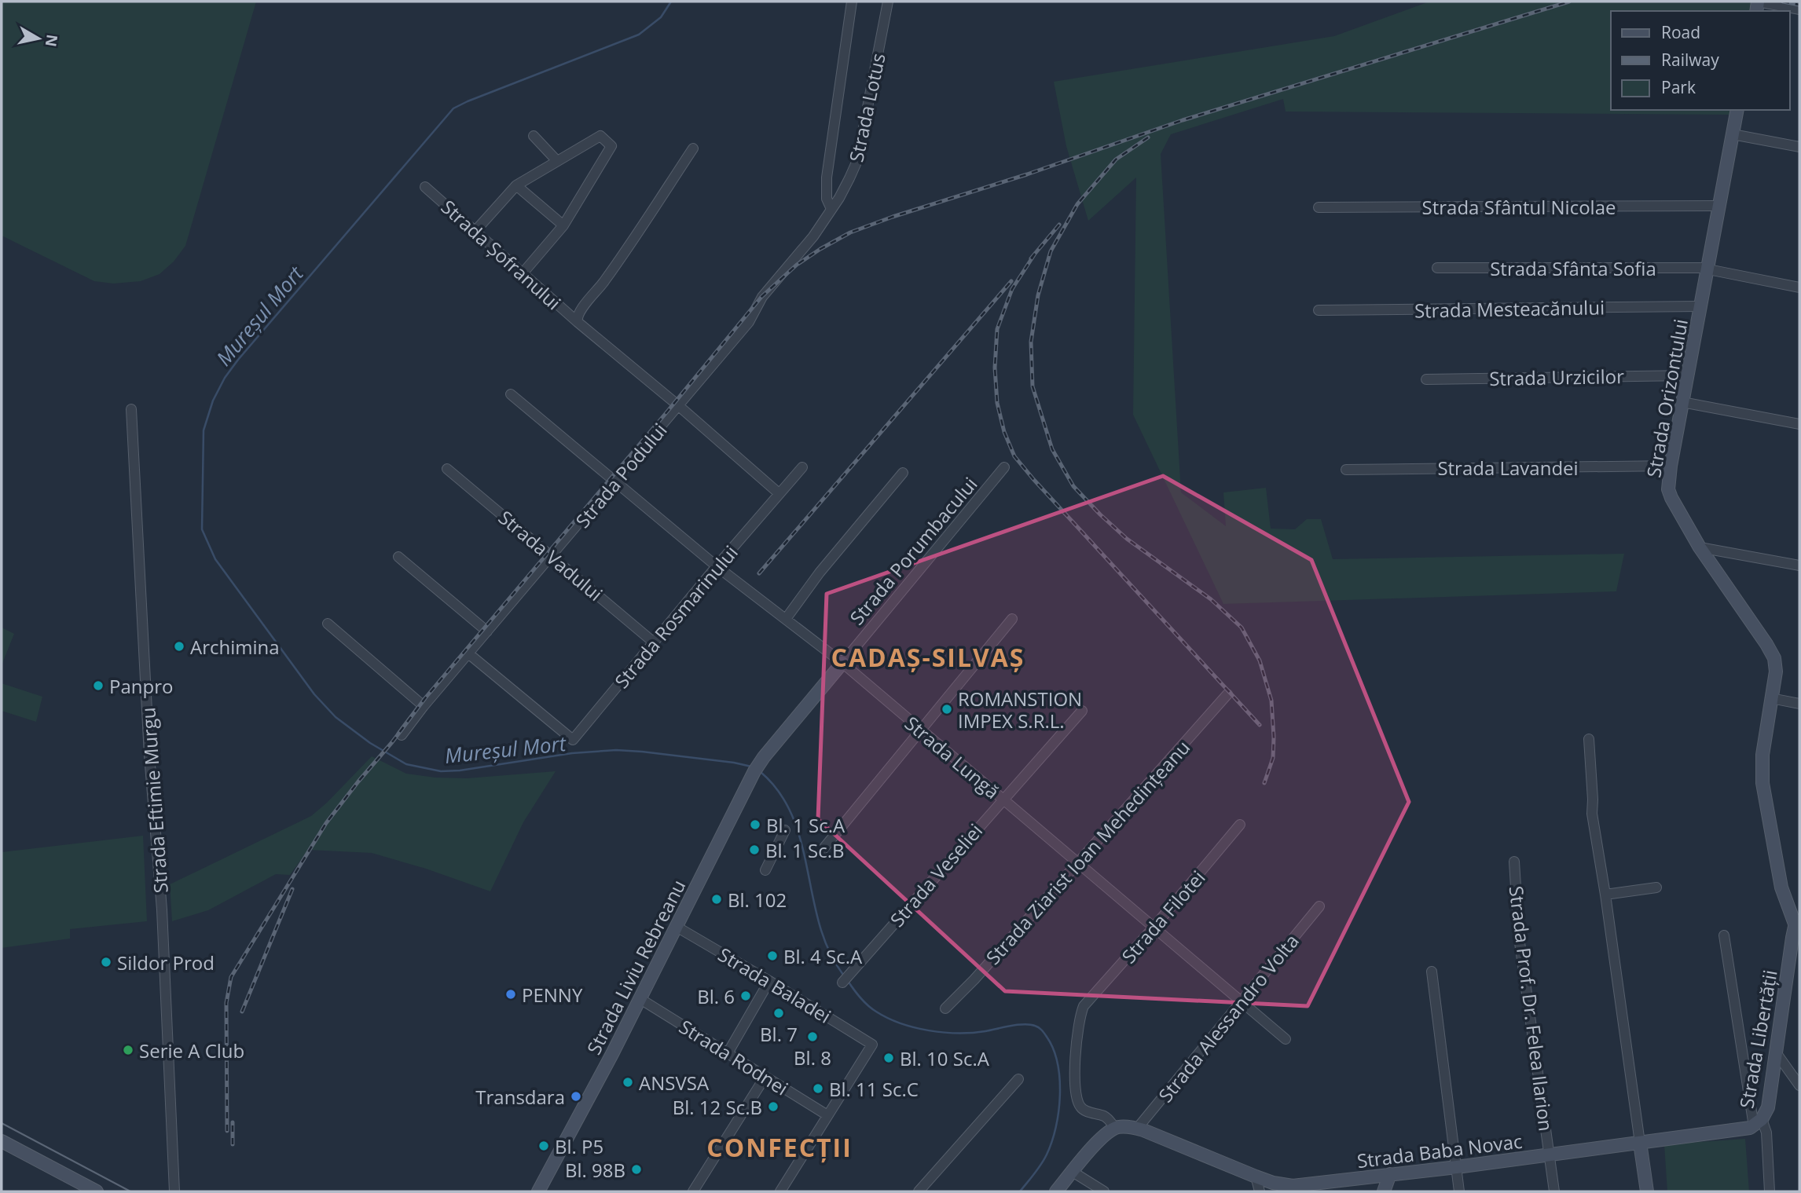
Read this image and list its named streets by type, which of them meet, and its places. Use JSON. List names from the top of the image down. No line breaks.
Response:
{"streets":{"street":["Strada Lotus","Strada Sfântul Nicolae","Strada Șofranului","Strada Sfânta Sofia","Strada Mesteacănului","Strada Urzicilor","Strada Orizontului","Strada Lavandei","Strada Podului","Strada Porumbacului","Strada Vadului","Strada Rosmarinului","Strada Lungă","Strada Eftimie Murgu","Strada Ziarist Ioan Mehedințeanu","Strada Veseliei","Strada Filotei","Strada Liviu Rebreanu","Strada Baladei","Strada Prof. Dr. Felea Ilarion","Strada Alessandro Volta","Strada Libertății","Strada Rodnei","Strada Baba Novac"]},"crossings":[["Strada Lotus","Strada Podului"],["Strada Sfântul Nicolae","Strada Orizontului"],["Strada Sfânta Sofia","Strada Orizontului"],["Strada Mesteacănului","Strada Orizontului"],["Strada Urzicilor","Strada Orizontului"],["Strada Orizontului","Strada Lavandei"],["Strada Orizontului","Strada Libertății"],["Strada Podului","Strada Vadului"],["Strada Podului","Strada Rosmarinului"],["Strada Podului","Strada Lungă"],["Strada Porumbacului","Strada Lungă"],["Strada Porumbacului","Strada Liviu Rebreanu"],["Strada Vadului","Strada Rosmarinului"],["Strada Rosmarinului","Strada Lungă"],["Strada Lungă","Strada Ziarist Ioan Mehedințeanu"],["Strada Lungă","Strada Veseliei"],["Strada Lungă","Strada Filotei"],["Strada Lungă","Strada Alessandro Volta"],["Strada Filotei","Strada Alessandro Volta"],["Strada Filotei","Strada Baba Novac"],["Strada Liviu Rebreanu","Strada Baladei"],["Strada Liviu Rebreanu","Strada Rodnei"],["Strada Baladei","Strada Rodnei"],["Strada Prof. Dr. Felea Ilarion","Strada Baba Novac"],["Strada Alessandro Volta","Strada Baba Novac"],["Strada Libertății","Strada Baba Novac"]],"districts":["CADAȘ-SILVAȘ","CONFECȚII"],"water":["Mureșul Mort"],"places":["Archimina","Panpro","ROMANSTION IMPEX S.R.L.","Bl. 1 Sc.A","Bl. 1 Sc.B","Bl. 102","Bl. 4 Sc.A","Sildor Prod","PENNY","Bl. 6","Bl. 7","Bl. 8","Serie A Club","Bl. 10 Sc.A","ANSVSA","Bl. 11 Sc.C","Transdara","Bl. 12 Sc.B","Bl. P5","Bl. 98B"],"legend":["Road","Railway","Park"],"north":"right"}
